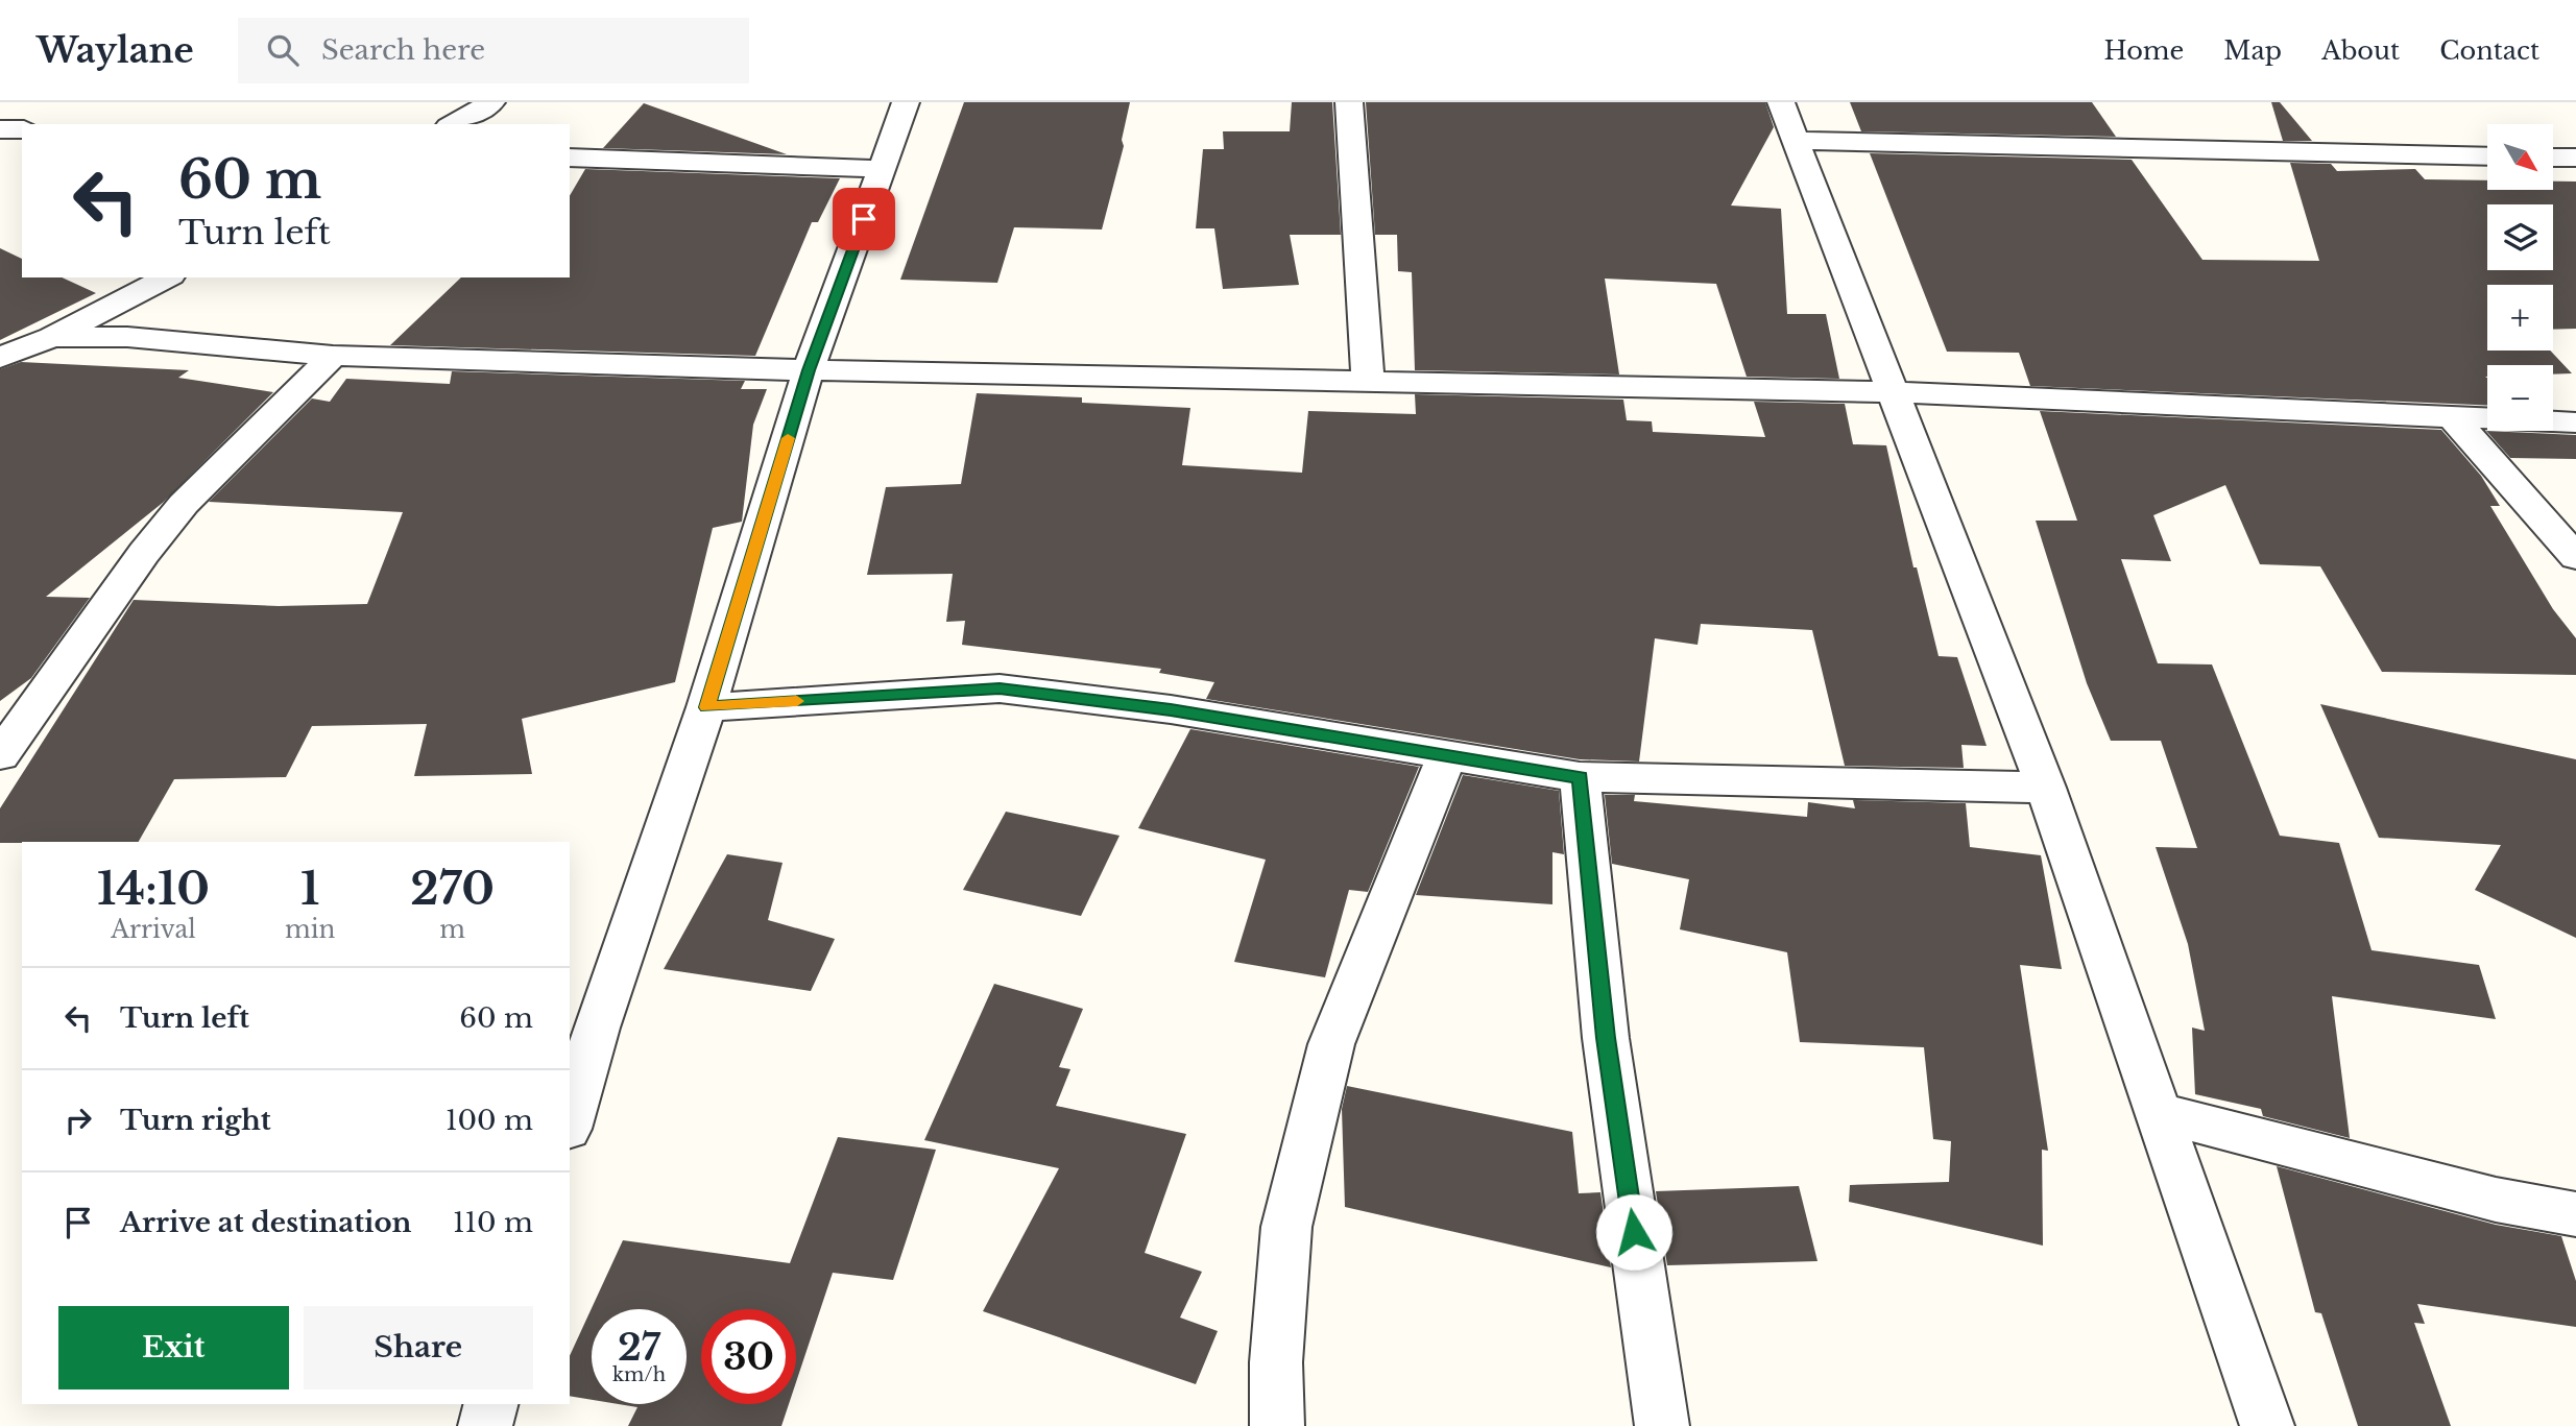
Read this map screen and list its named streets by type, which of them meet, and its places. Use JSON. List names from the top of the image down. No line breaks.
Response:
{"north":"bottom right","page":{"header":"Waylane","search":"Search here","nav":["Home","Map","About","Contact"],"map_buttons":["+","−"],"turn":["60 m","Turn left"],"eta":["14:10","Arrival","1","min","270","m"],"list":[{"name":"Turn left","value":"60 m"},{"name":"Turn right","value":"100 m"},{"name":"Arrive at destination","value":"110 m"}],"buttons":["Exit","Share"],"speed":"27 km/h","limit":"30"}}
